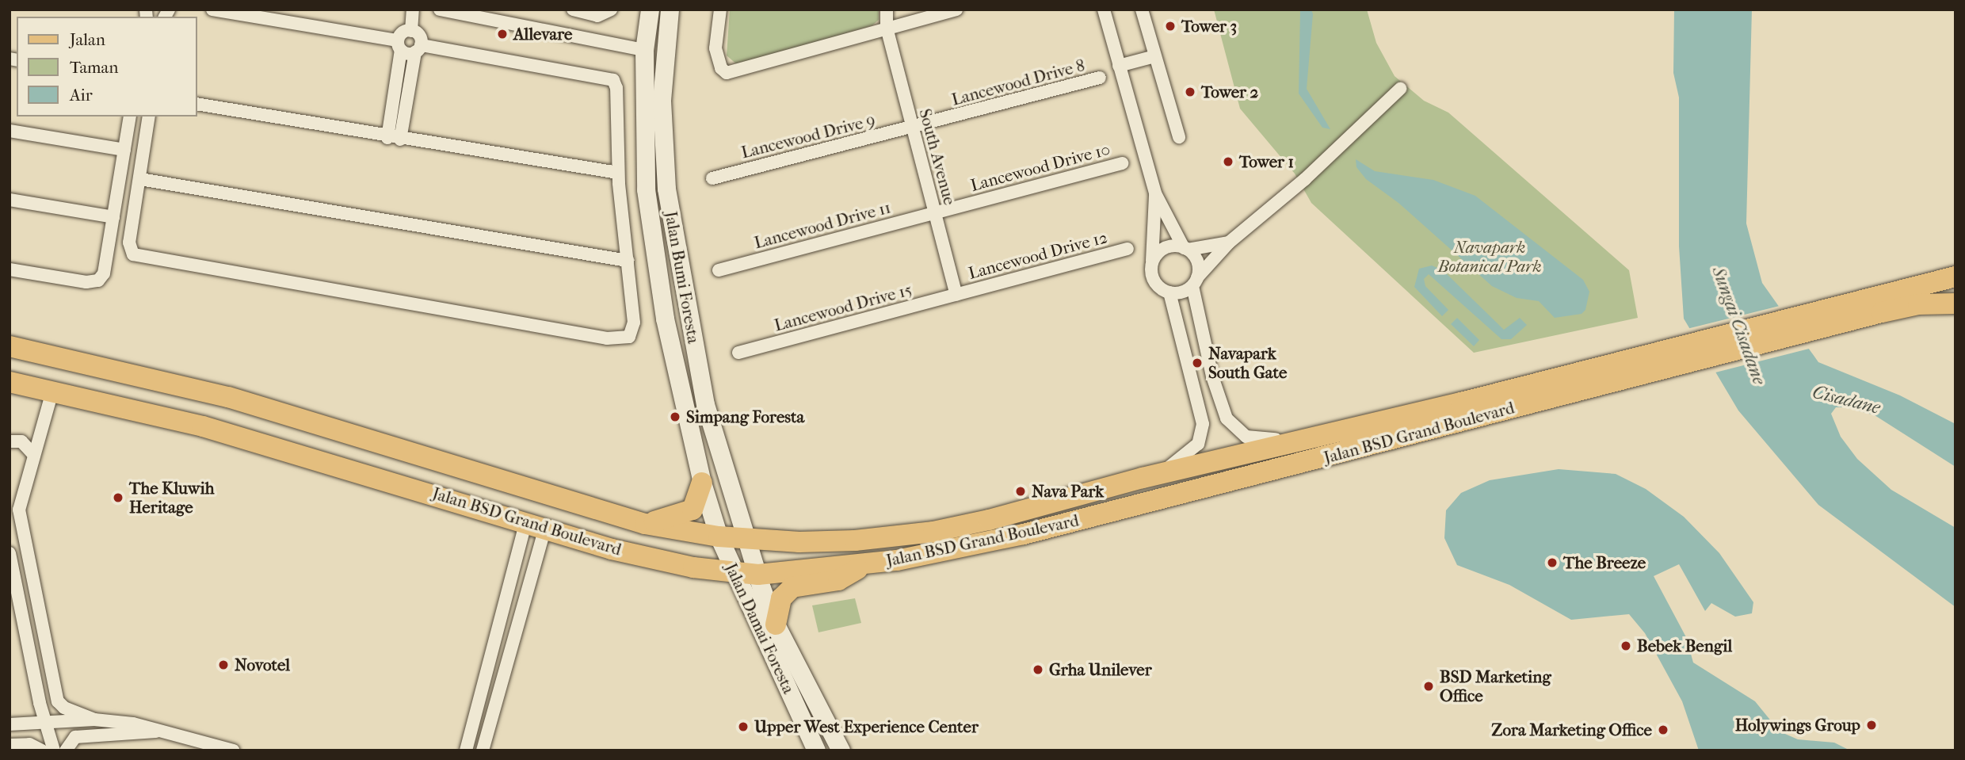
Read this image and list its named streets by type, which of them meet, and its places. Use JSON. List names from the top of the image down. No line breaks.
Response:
{"streets":{"main road":["Jalan Bumi Foresta","Jalan BSD Grand Boulevard","Jalan Damai Foresta"],"street":["Lancewood Drive 8","Lancewood Drive 9","South Avenue","Lancewood Drive 10","Lancewood Drive 11","Lancewood Drive 12","Lancewood Drive 15"]},"crossings":[["Lancewood Drive 8","Lancewood Drive 9"],["Lancewood Drive 8","South Avenue"],["Lancewood Drive 9","South Avenue"],["South Avenue","Lancewood Drive 10"],["South Avenue","Lancewood Drive 11"],["South Avenue","Lancewood Drive 12"],["South Avenue","Lancewood Drive 15"],["Lancewood Drive 10","Lancewood Drive 11"],["Lancewood Drive 12","Lancewood Drive 15"],["Jalan Bumi Foresta","Jalan BSD Grand Boulevard"],["Jalan Bumi Foresta","Jalan Damai Foresta"],["Jalan BSD Grand Boulevard","Jalan Damai Foresta"]],"water":["Sungai Cisadane","Cisadane"],"parks":["Navapark Botanical Park"],"places":["Tower 3","Allevare","Tower 2","Tower 1","Navapark South Gate","Simpang Foresta","Nava Park","The Kluwih Heritage","The Breeze","Bebek Bengil","Novotel","Grha Unilever","BSD Marketing Office","Holywings Group","Upper West Experience Center","Zora Marketing Office"],"legend":["Jalan","Taman","Air"]}
